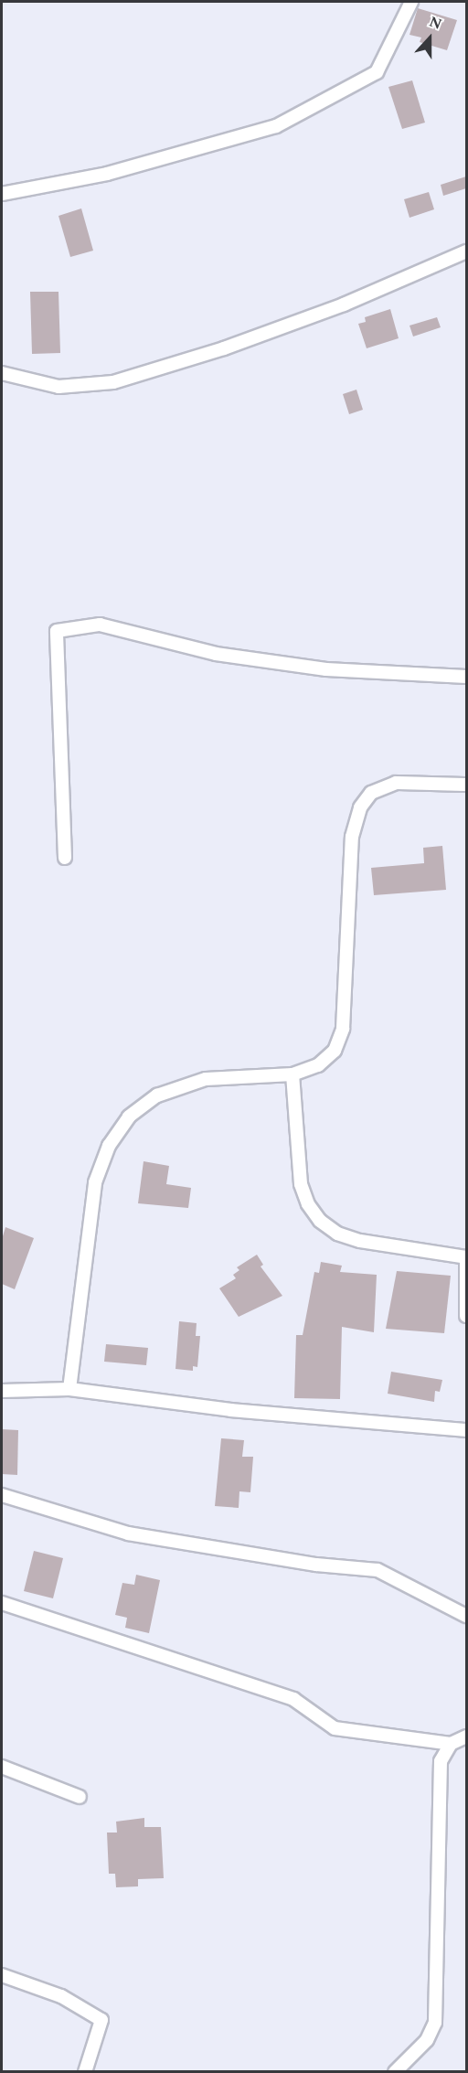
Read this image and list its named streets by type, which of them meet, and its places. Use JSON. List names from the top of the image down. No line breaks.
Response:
{"north":"top"}
